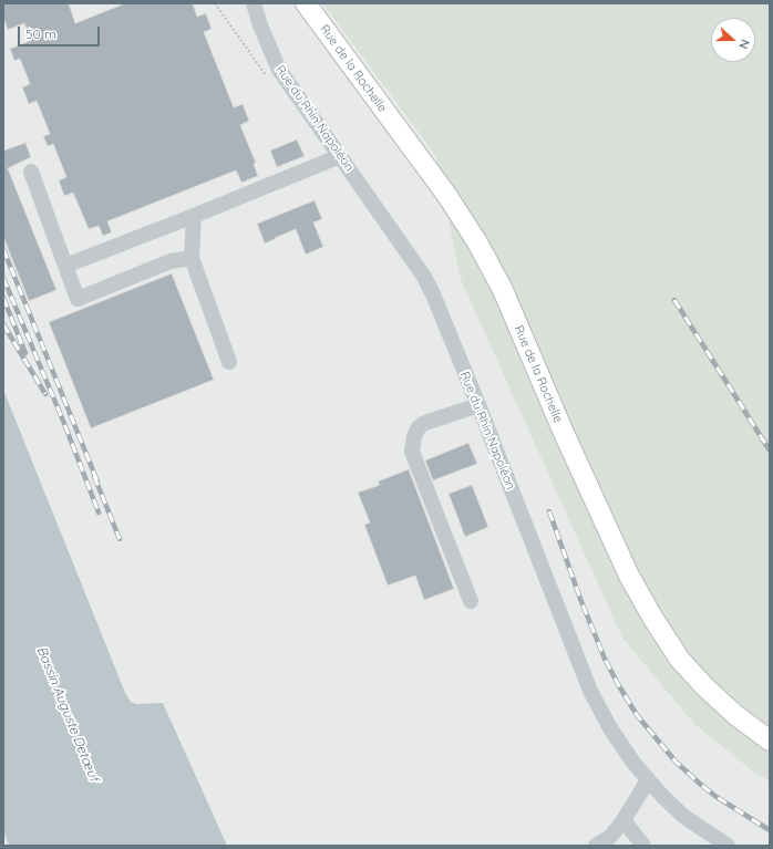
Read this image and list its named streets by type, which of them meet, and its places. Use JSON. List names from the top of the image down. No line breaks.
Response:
{"streets":{"main road":["Rue de la Rochelle"],"street":["Rue du Rhin Napoléon"]},"water":["Bassin Auguste Detœuf"],"scale_bar":"50 m","north":"right"}
